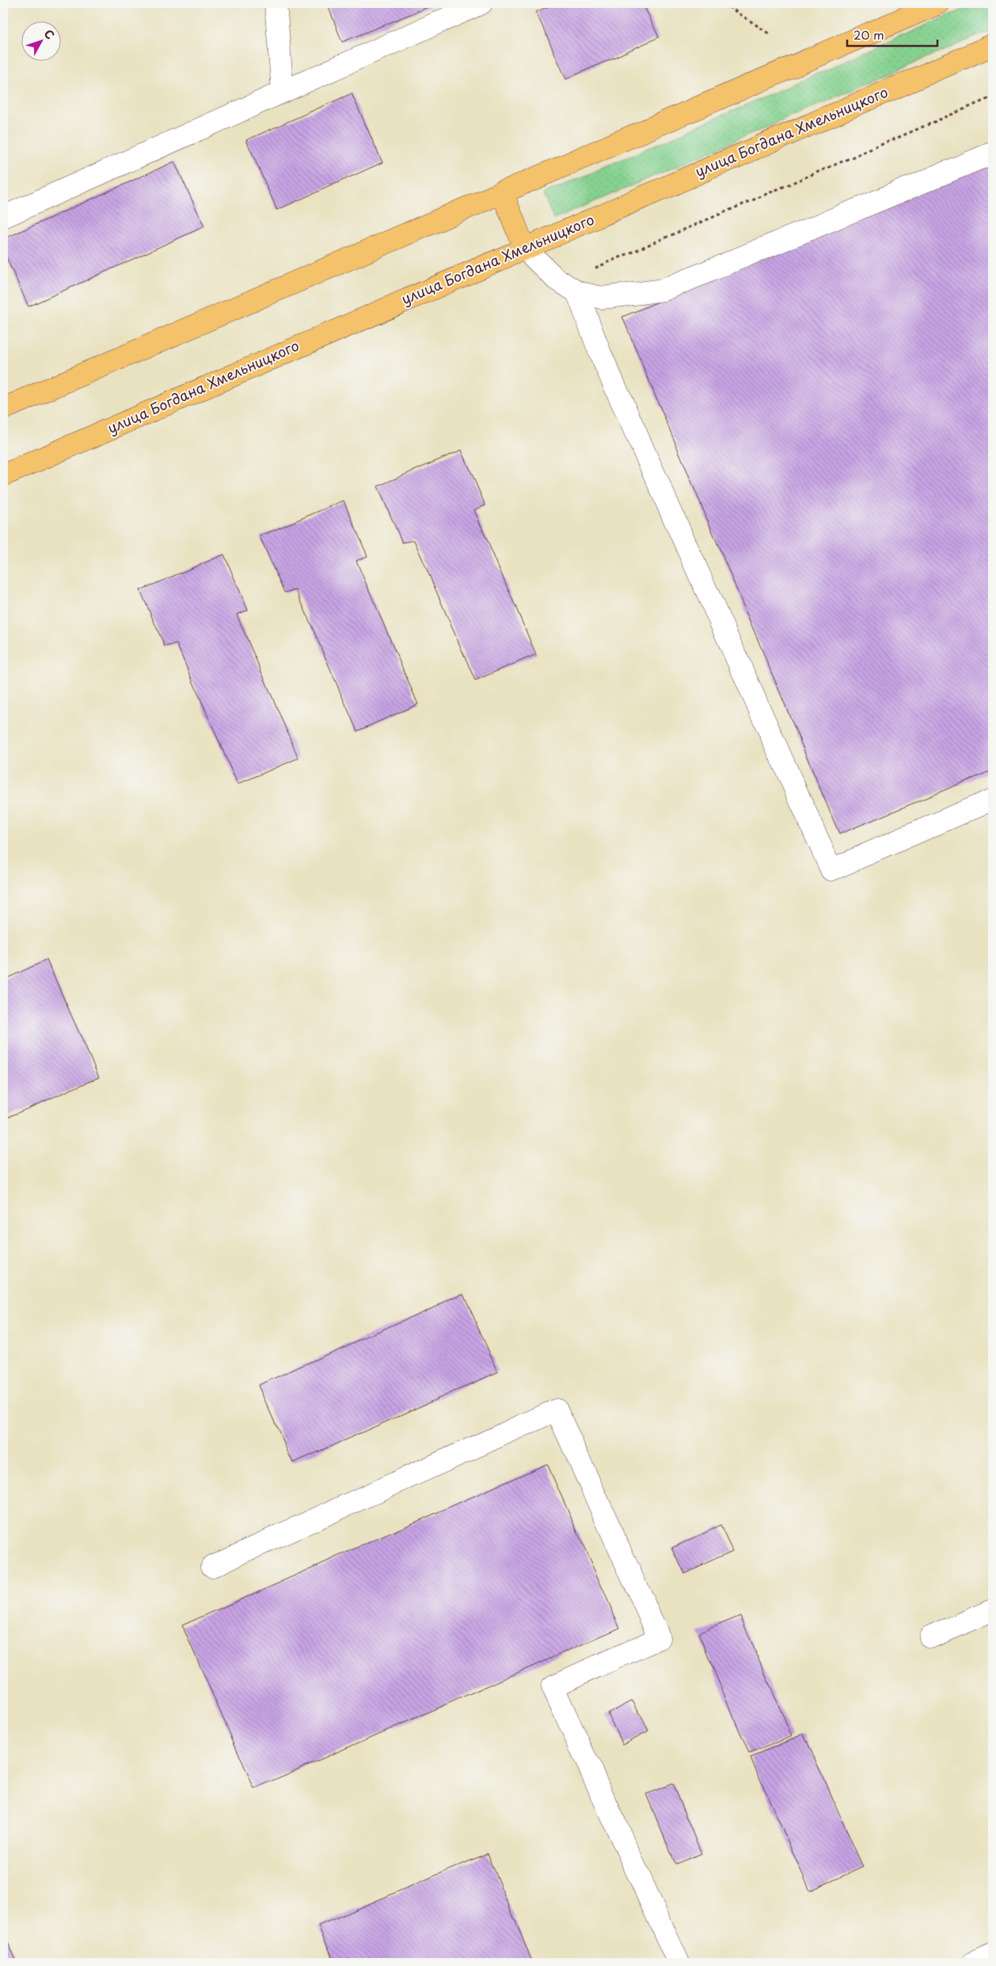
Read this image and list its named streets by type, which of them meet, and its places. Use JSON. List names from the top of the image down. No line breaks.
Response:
{"streets":{"highway":["улица Богдана Хмельницкого"]},"scale_bar":"20 m","north":"top right"}
